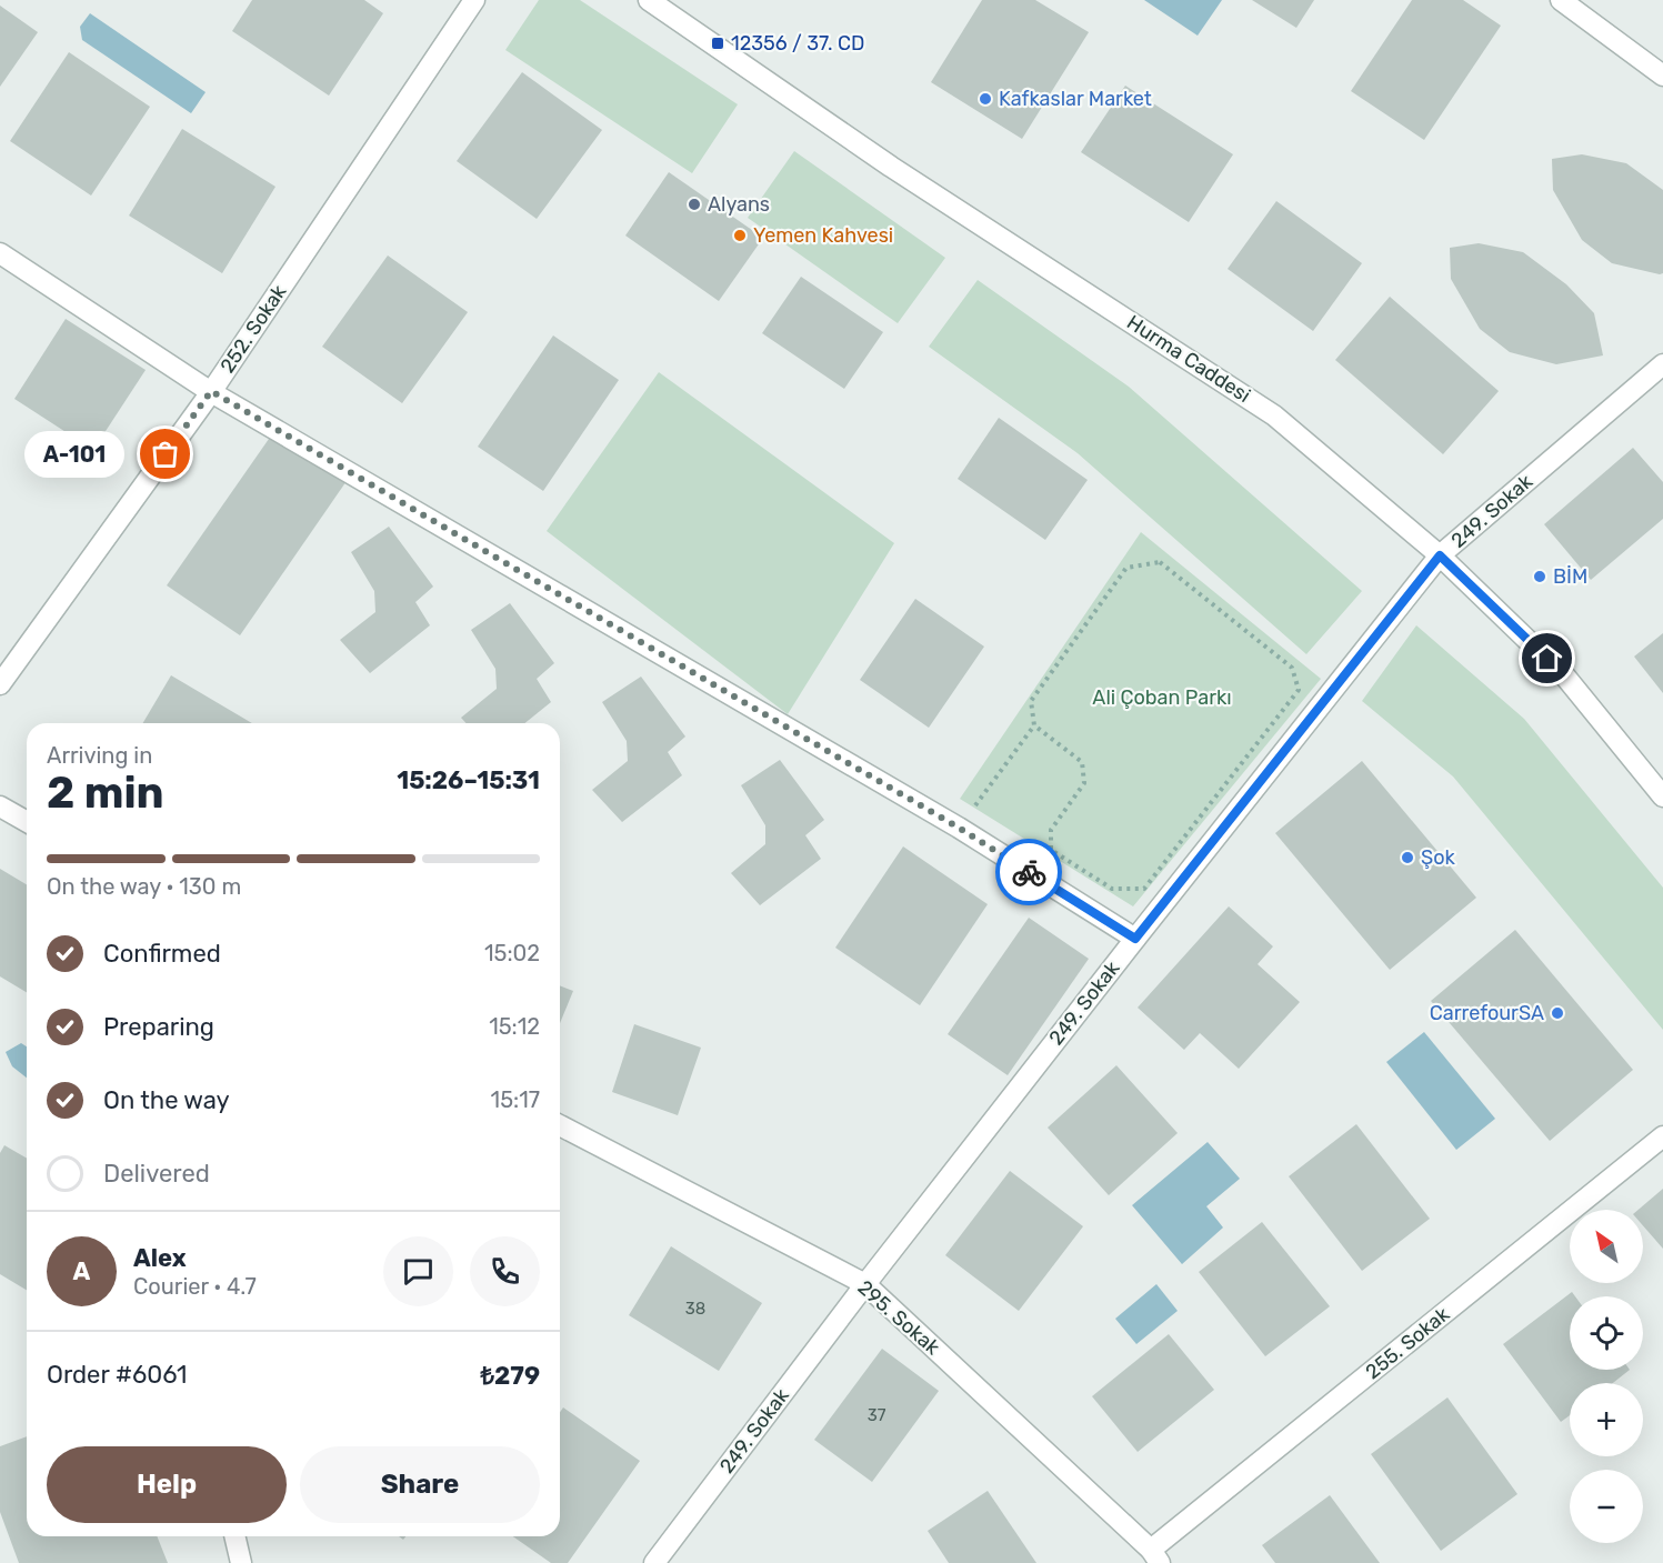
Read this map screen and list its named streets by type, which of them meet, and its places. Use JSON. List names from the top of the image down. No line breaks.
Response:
{"streets":{"street":["252. Sokak","Hurma Caddesi","249. Sokak","295. Sokak","255. Sokak"]},"crossings":[["Hurma Caddesi","249. Sokak"],["249. Sokak","295. Sokak"],["295. Sokak","255. Sokak"]],"parks":["Ali Çoban Parkı"],"places":{"transit":["12356 / 37. CD"],"other":["Kafkaslar Market","Alyans","Yemen Kahvesi","A-101","BİM","Şok","CarrefourSA"]},"house_numbers":["38","37"],"north":"top left","page":{"bubble":"A-101","heading":["2 min","Arriving in","15:26–15:31"],"panel":["Alex","Courier · 4.7","Order #6061","₺279"],"bar":"On the way · 130 m","list":[["Confirmed","15:02"],["Preparing","15:12"],["On the way","15:17"],"Delivered"],"map_buttons":["+","−"],"round":"A","buttons":["Help","Share"]}}
